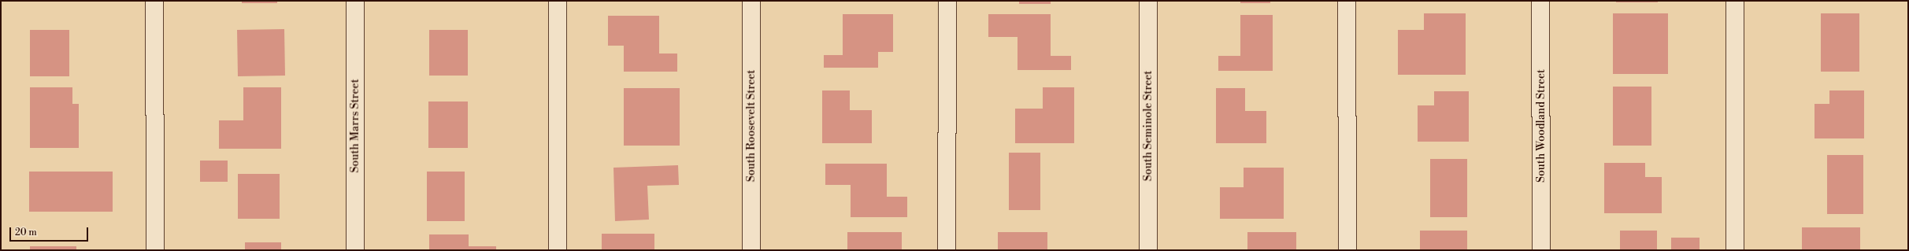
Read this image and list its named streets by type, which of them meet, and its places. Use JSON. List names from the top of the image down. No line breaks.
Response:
{"streets":{"street":["South Marrs Street","South Roosevelt Street","South Seminole Street","South Woodland Street"]},"scale_bar":"20 m"}
